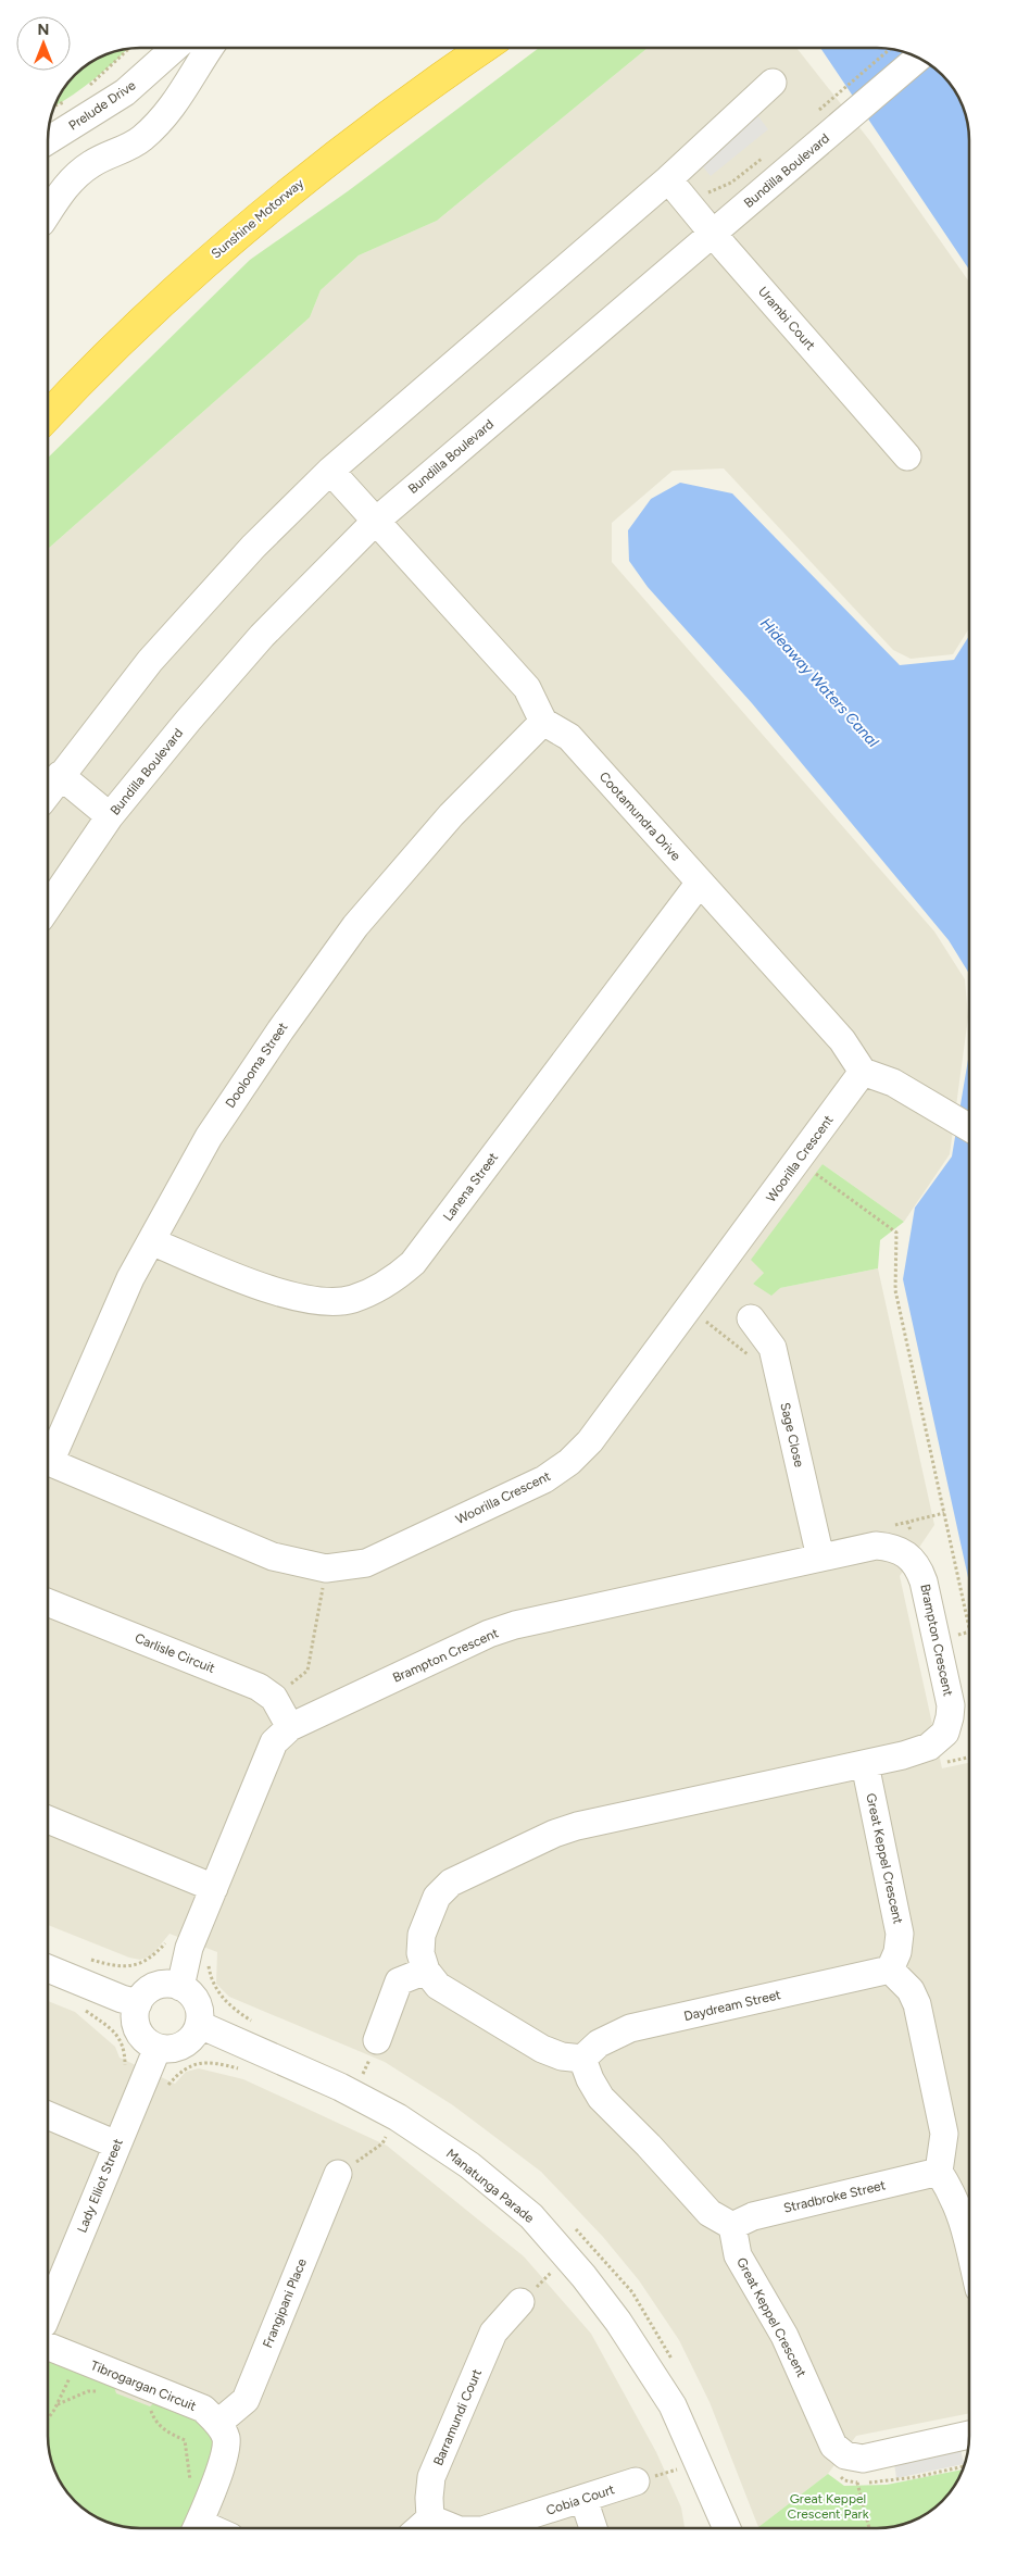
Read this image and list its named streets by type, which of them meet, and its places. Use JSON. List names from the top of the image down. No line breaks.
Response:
{"streets":{"highway":["Sunshine Motorway"],"street":["Prelude Drive","Bundilla Boulevard","Urambi Court","Cootamundra Drive","Doolooma Street","Woorilla Crescent","Lanena Street","Sage Close","Brampton Crescent","Carlisle Circuit","Great Keppel Crescent","Daydream Street","Lady Elliot Street","Manatunga Parade","Stradbroke Street","Frangipani Place","Tibrogargan Circuit","Barramundi Court","Cobia Court"]},"crossings":[["Bundilla Boulevard","Urambi Court"],["Cootamundra Drive","Doolooma Street"],["Cootamundra Drive","Woorilla Crescent"],["Cootamundra Drive","Lanena Street"],["Doolooma Street","Lanena Street"],["Sage Close","Brampton Crescent"],["Brampton Crescent","Great Keppel Crescent"],["Brampton Crescent","Lady Elliot Street"],["Brampton Crescent","Manatunga Parade"],["Great Keppel Crescent","Daydream Street"],["Great Keppel Crescent","Stradbroke Street"],["Lady Elliot Street","Manatunga Parade"],["Frangipani Place","Tibrogargan Circuit"]],"water":["Hideaway Waters Canal"],"parks":["Great Keppel Crescent Park"],"north":"top"}
